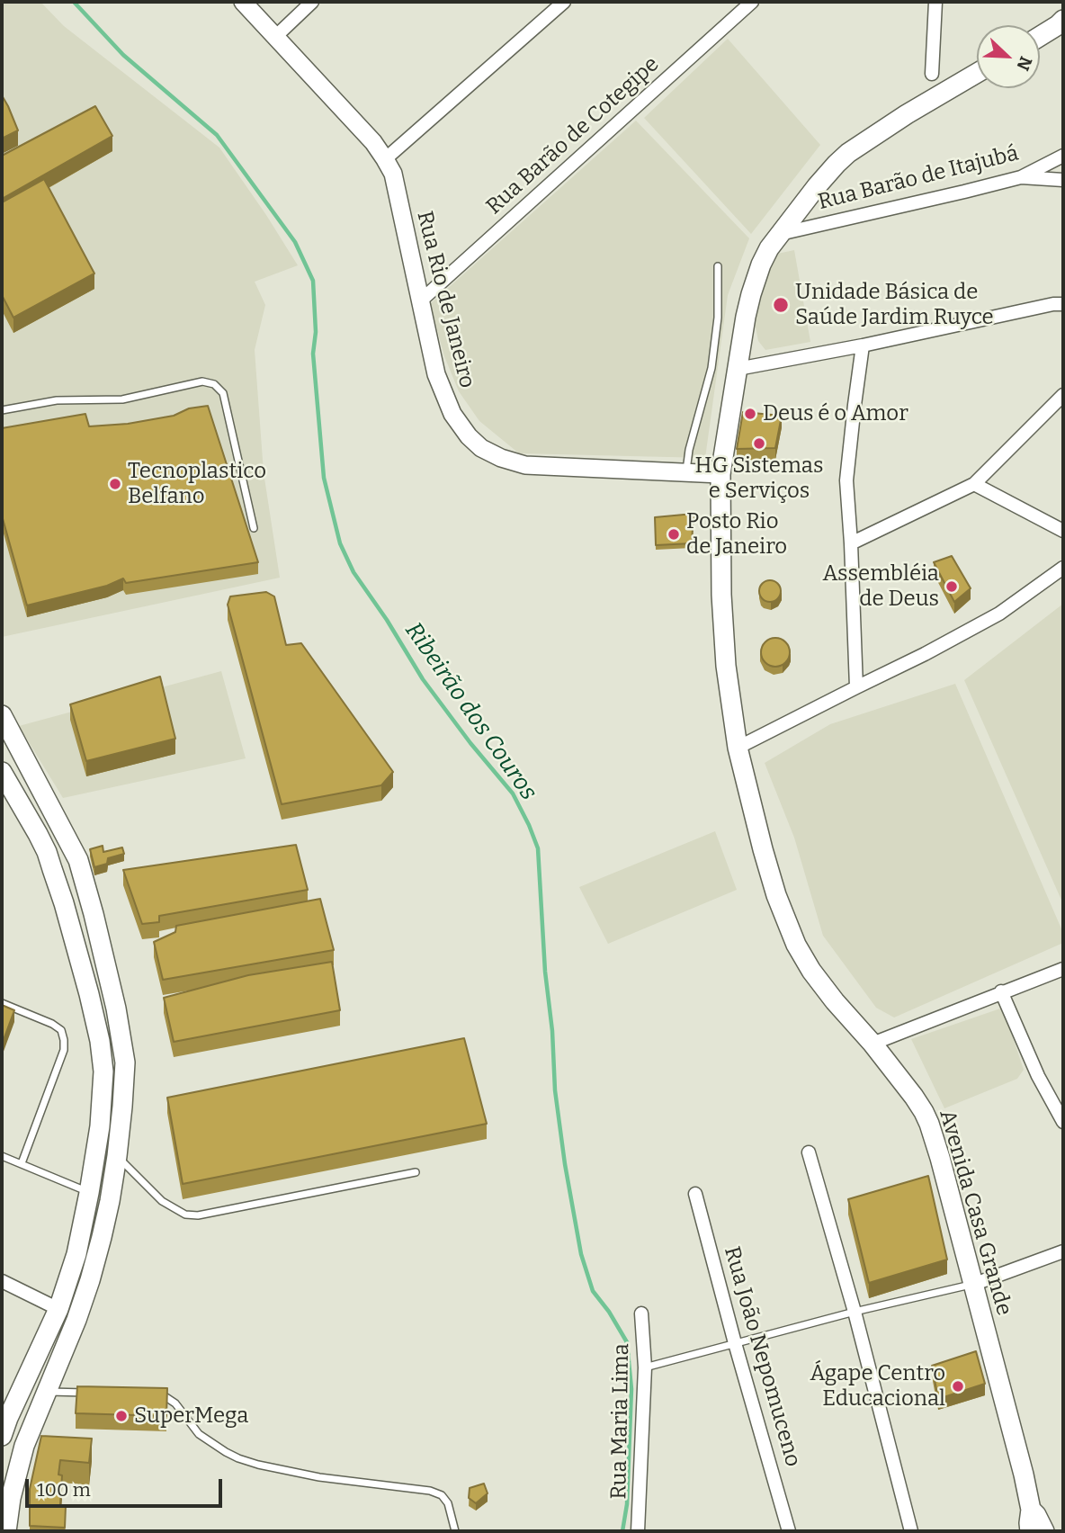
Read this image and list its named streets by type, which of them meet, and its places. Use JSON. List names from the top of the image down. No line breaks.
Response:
{"streets":{"main road":["Avenida Casa Grande"],"street":["Rua Barão de Cotegipe","Rua Barão de Itajubá","Rua Rio de Janeiro","Rua João Nepomuceno","Rua Maria Lima"]},"crossings":[["Rua Barão de Cotegipe","Rua Rio de Janeiro"],["Rua Barão de Itajubá","Avenida Casa Grande"],["Rua Rio de Janeiro","Avenida Casa Grande"]],"water":["Ribeirão dos Couros"],"places":["Unidade Básica de Saúde Jardim Ruyce","Deus é o Amor","HG Sistemas e Serviços","Tecnoplastico Belfano","Posto Rio de Janeiro","Assembléia de Deus","Ágape Centro Educacional","SuperMega"],"scale_bar":"100 m","north":"bottom right"}
